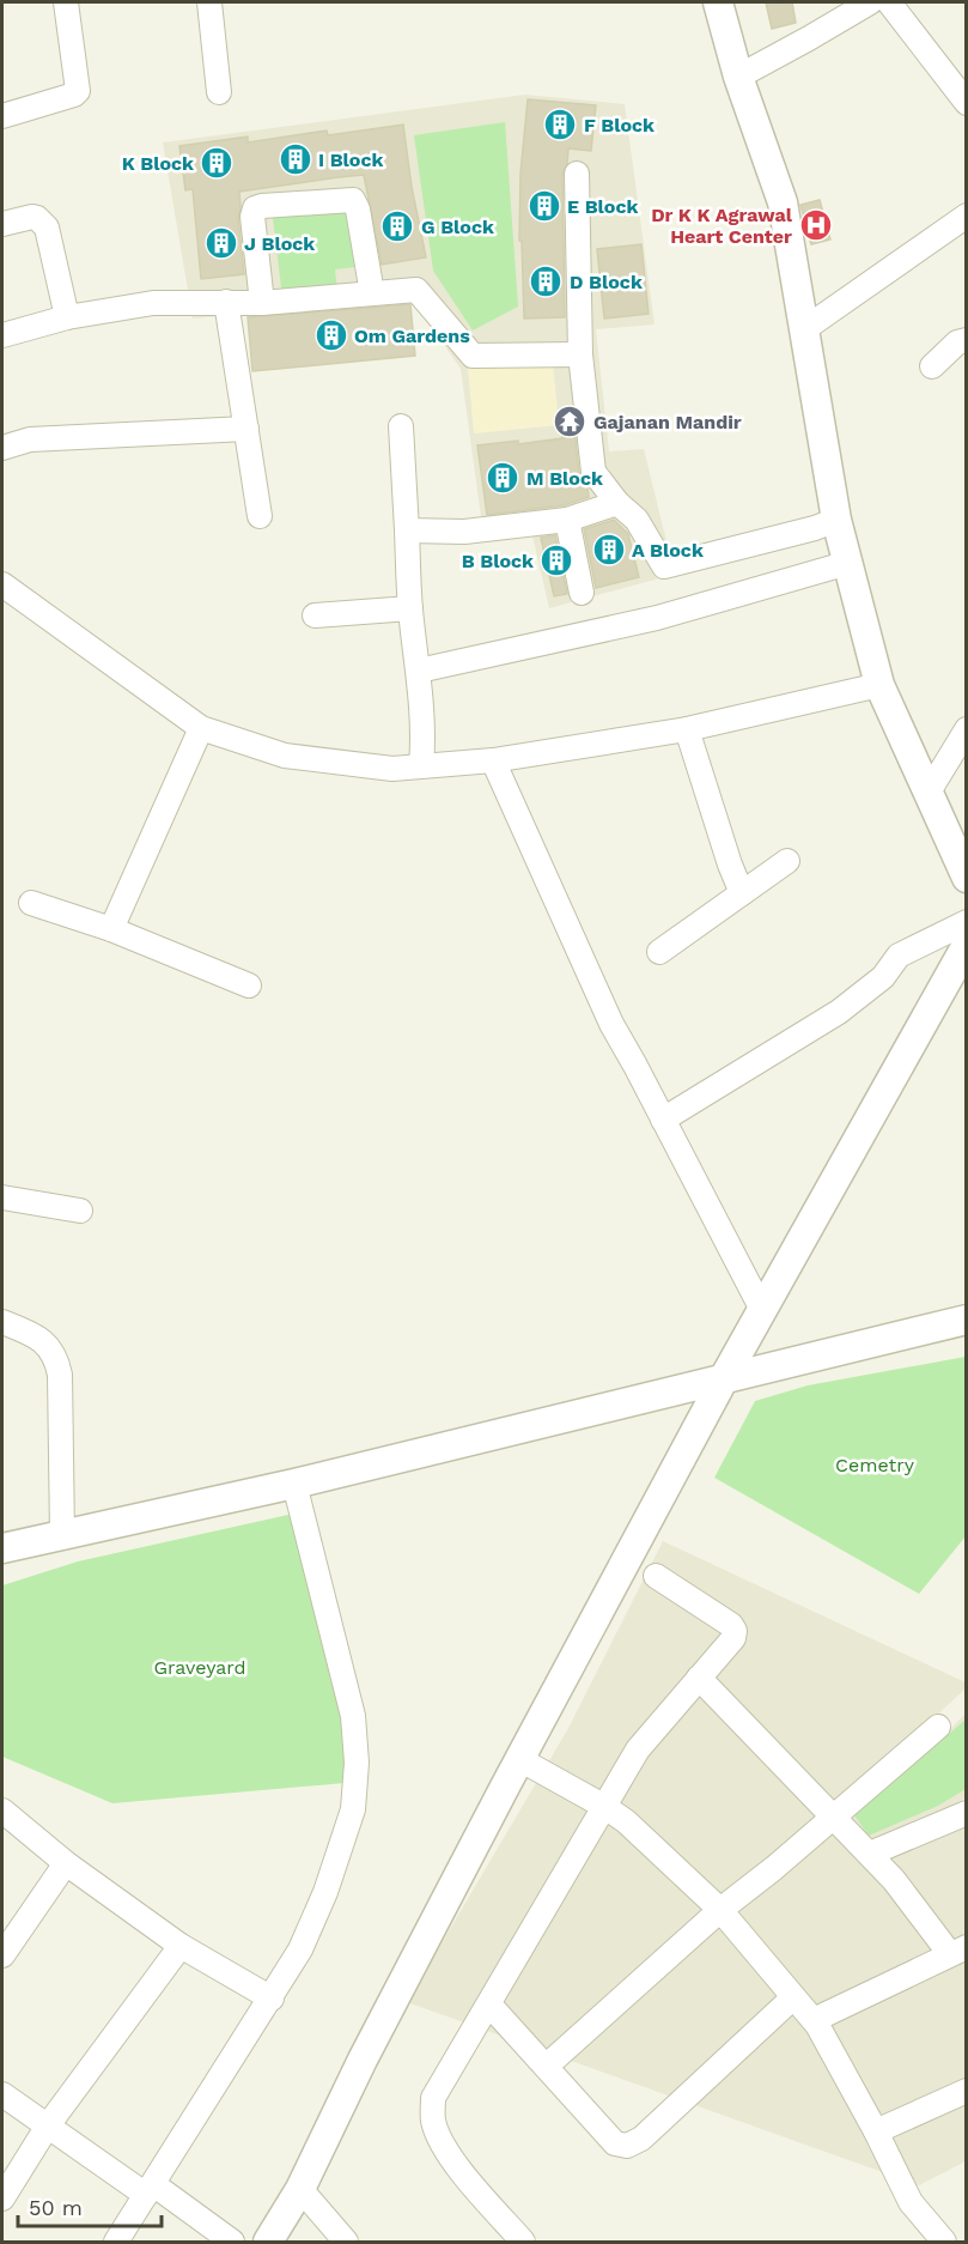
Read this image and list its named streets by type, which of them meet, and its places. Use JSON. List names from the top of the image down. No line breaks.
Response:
{"parks":["Cemetry","Graveyard"],"places":{"building":["F Block","I Block","K Block","E Block","G Block","J Block","D Block","Om Gardens","M Block","A Block","B Block"],"hospital":["Dr K K Agrawal Heart Center"],"temple":["Gajanan Mandir"]},"scale_bar":"50 m"}
